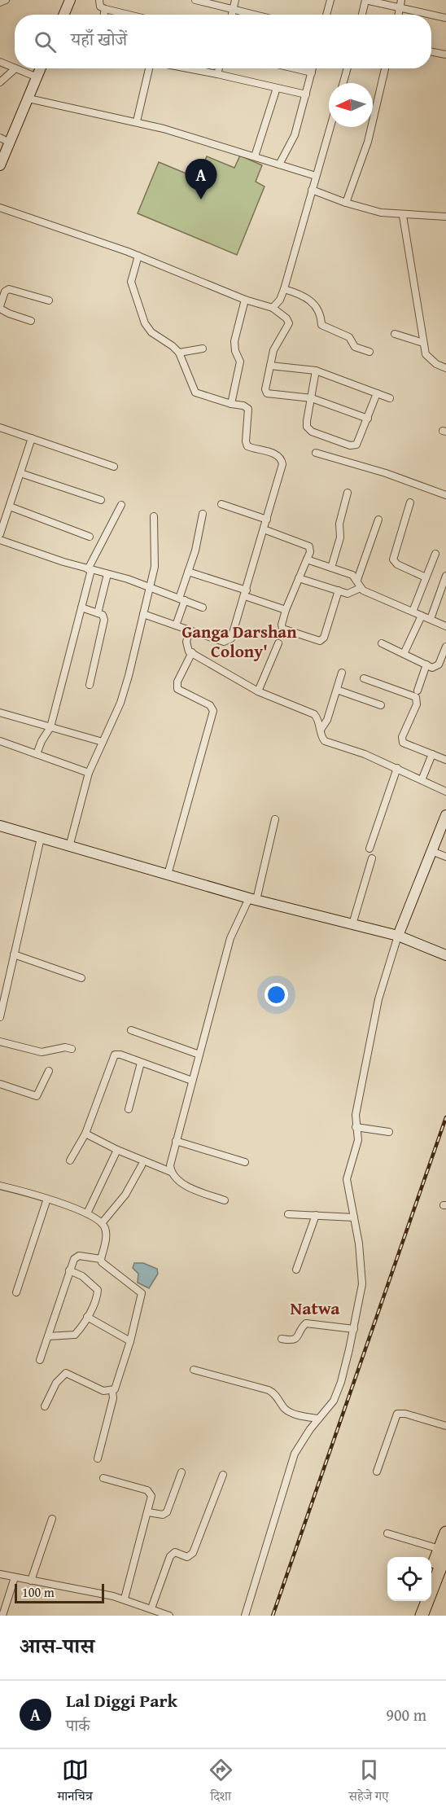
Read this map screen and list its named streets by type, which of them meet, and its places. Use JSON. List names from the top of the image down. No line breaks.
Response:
{"districts":["Ganga Darshan Colony'","Natwa"],"scale_bar":"100 m","north":"left","page":{"search":"यहाँ खोजें","pins":"A","scale":"100 m","heading":"आस-पास","list":[{"mark":"A","name":"Lal Diggi Park","note":"पार्क","value":"900 m"}],"nav":["मानचित्र","दिशा","सहेजे गए"]}}
